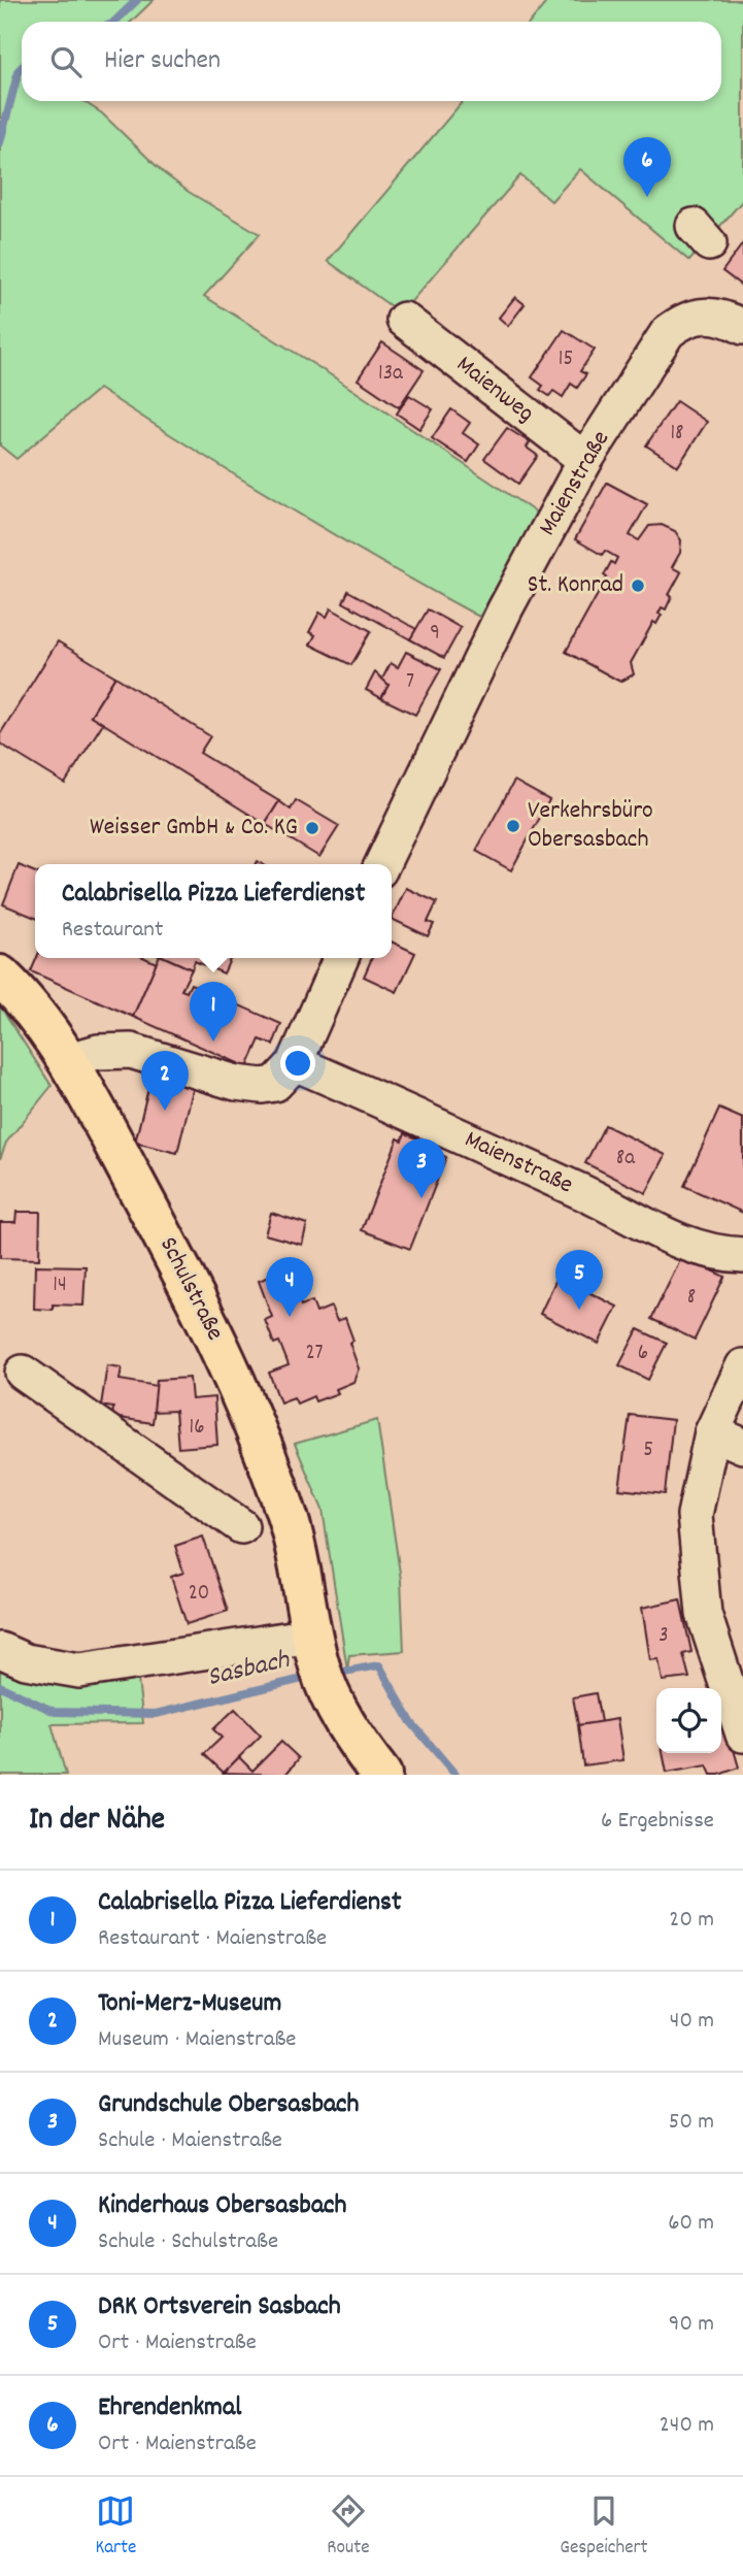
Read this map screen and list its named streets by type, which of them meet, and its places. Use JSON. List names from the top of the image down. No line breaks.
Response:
{"streets":{"main road":["Schulstraße"],"street":["Maienweg","Maienstraße"]},"crossings":[["Maienweg","Maienstraße"]],"water":["Sasbach"],"places":["St. Konrad","Verkehrsbüro Obersasbach","Weisser GmbH & Co. KG"],"house_numbers":["15","13a","18","9","7","8a","14","8","27","6","16","5","20","3"],"page":{"search":"Hier suchen","pins":["6","1","2","3","5","4"],"popup":["Calabrisella Pizza Lieferdienst","Restaurant"],"heading":["In der Nähe","6 Ergebnisse"],"list":[{"mark":"1","name":"Calabrisella Pizza Lieferdienst","note":"Restaurant · Maienstraße","value":"20 m"},{"mark":"2","name":"Toni-Merz-Museum","note":"Museum · Maienstraße","value":"40 m"},{"mark":"3","name":"Grundschule Obersasbach","note":"Schule · Maienstraße","value":"50 m"},{"mark":"4","name":"Kinderhaus Obersasbach","note":"Schule · Schulstraße","value":"60 m"},{"mark":"5","name":"DRK Ortsverein Sasbach","note":"Ort · Maienstraße","value":"90 m"},{"mark":"6","name":"Ehrendenkmal","note":"Ort · Maienstraße","value":"240 m"}],"nav":["Karte","Route","Gespeichert"]}}
